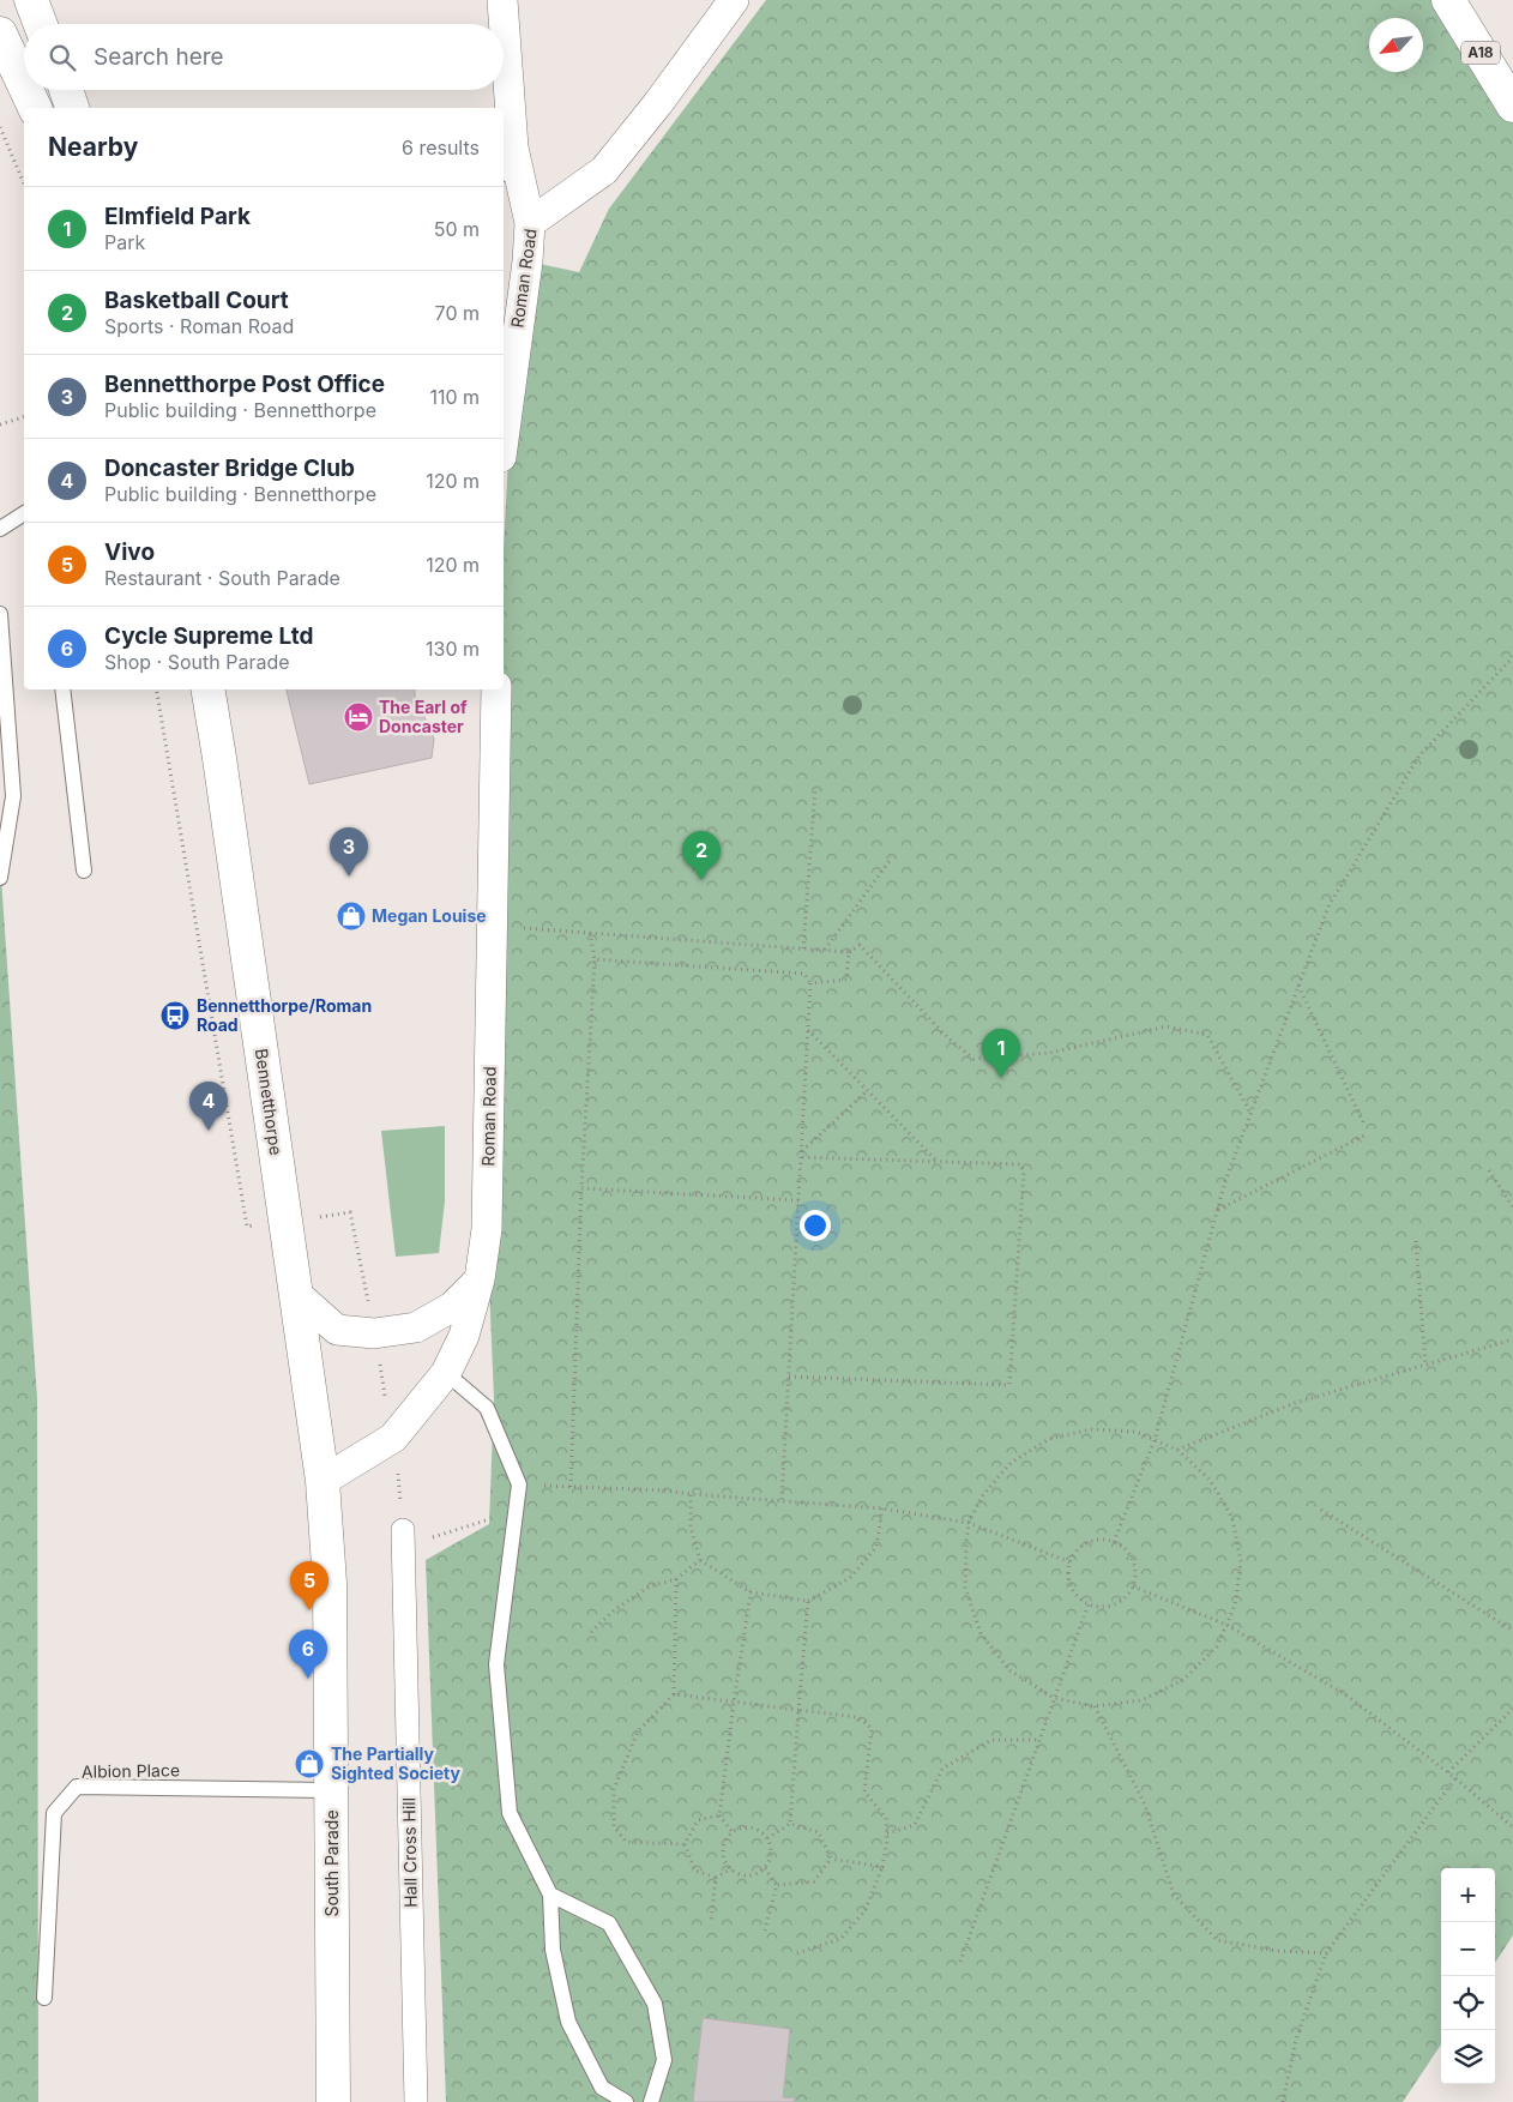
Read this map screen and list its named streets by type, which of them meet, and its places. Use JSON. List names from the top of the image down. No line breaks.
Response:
{"streets":{"main road":["A18","Bennetthorpe","South Parade"],"street":["Roman Road","Hall Cross Hill"],"lane":["Albion Place"]},"crossings":[["Roman Road","Bennetthorpe"],["Roman Road","South Parade"],["Bennetthorpe","South Parade"],["Albion Place","South Parade"]],"places":{"hotel":["The Earl of Doncaster"],"shop":["Megan Louise","The Partially Sighted Society"],"bus stop":["Bennetthorpe/Roman Road"]},"north":"bottom left","page":{"search":"Search here","heading":["Nearby","6 results"],"list":[{"mark":"1","name":"Elmfield Park","note":"Park","value":"50 m"},{"mark":"2","name":"Basketball Court","note":"Sports · Roman Road","value":"70 m"},{"mark":"3","name":"Bennetthorpe Post Office","note":"Public building · Bennetthorpe","value":"110 m"},{"mark":"4","name":"Doncaster Bridge Club","note":"Public building · Bennetthorpe","value":"120 m"},{"mark":"5","name":"Vivo","note":"Restaurant · South Parade","value":"120 m"},{"mark":"6","name":"Cycle Supreme Ltd","note":"Shop · South Parade","value":"130 m"}],"pins":["3","2","1","4","5","6"],"map_buttons":["+","−"]}}
